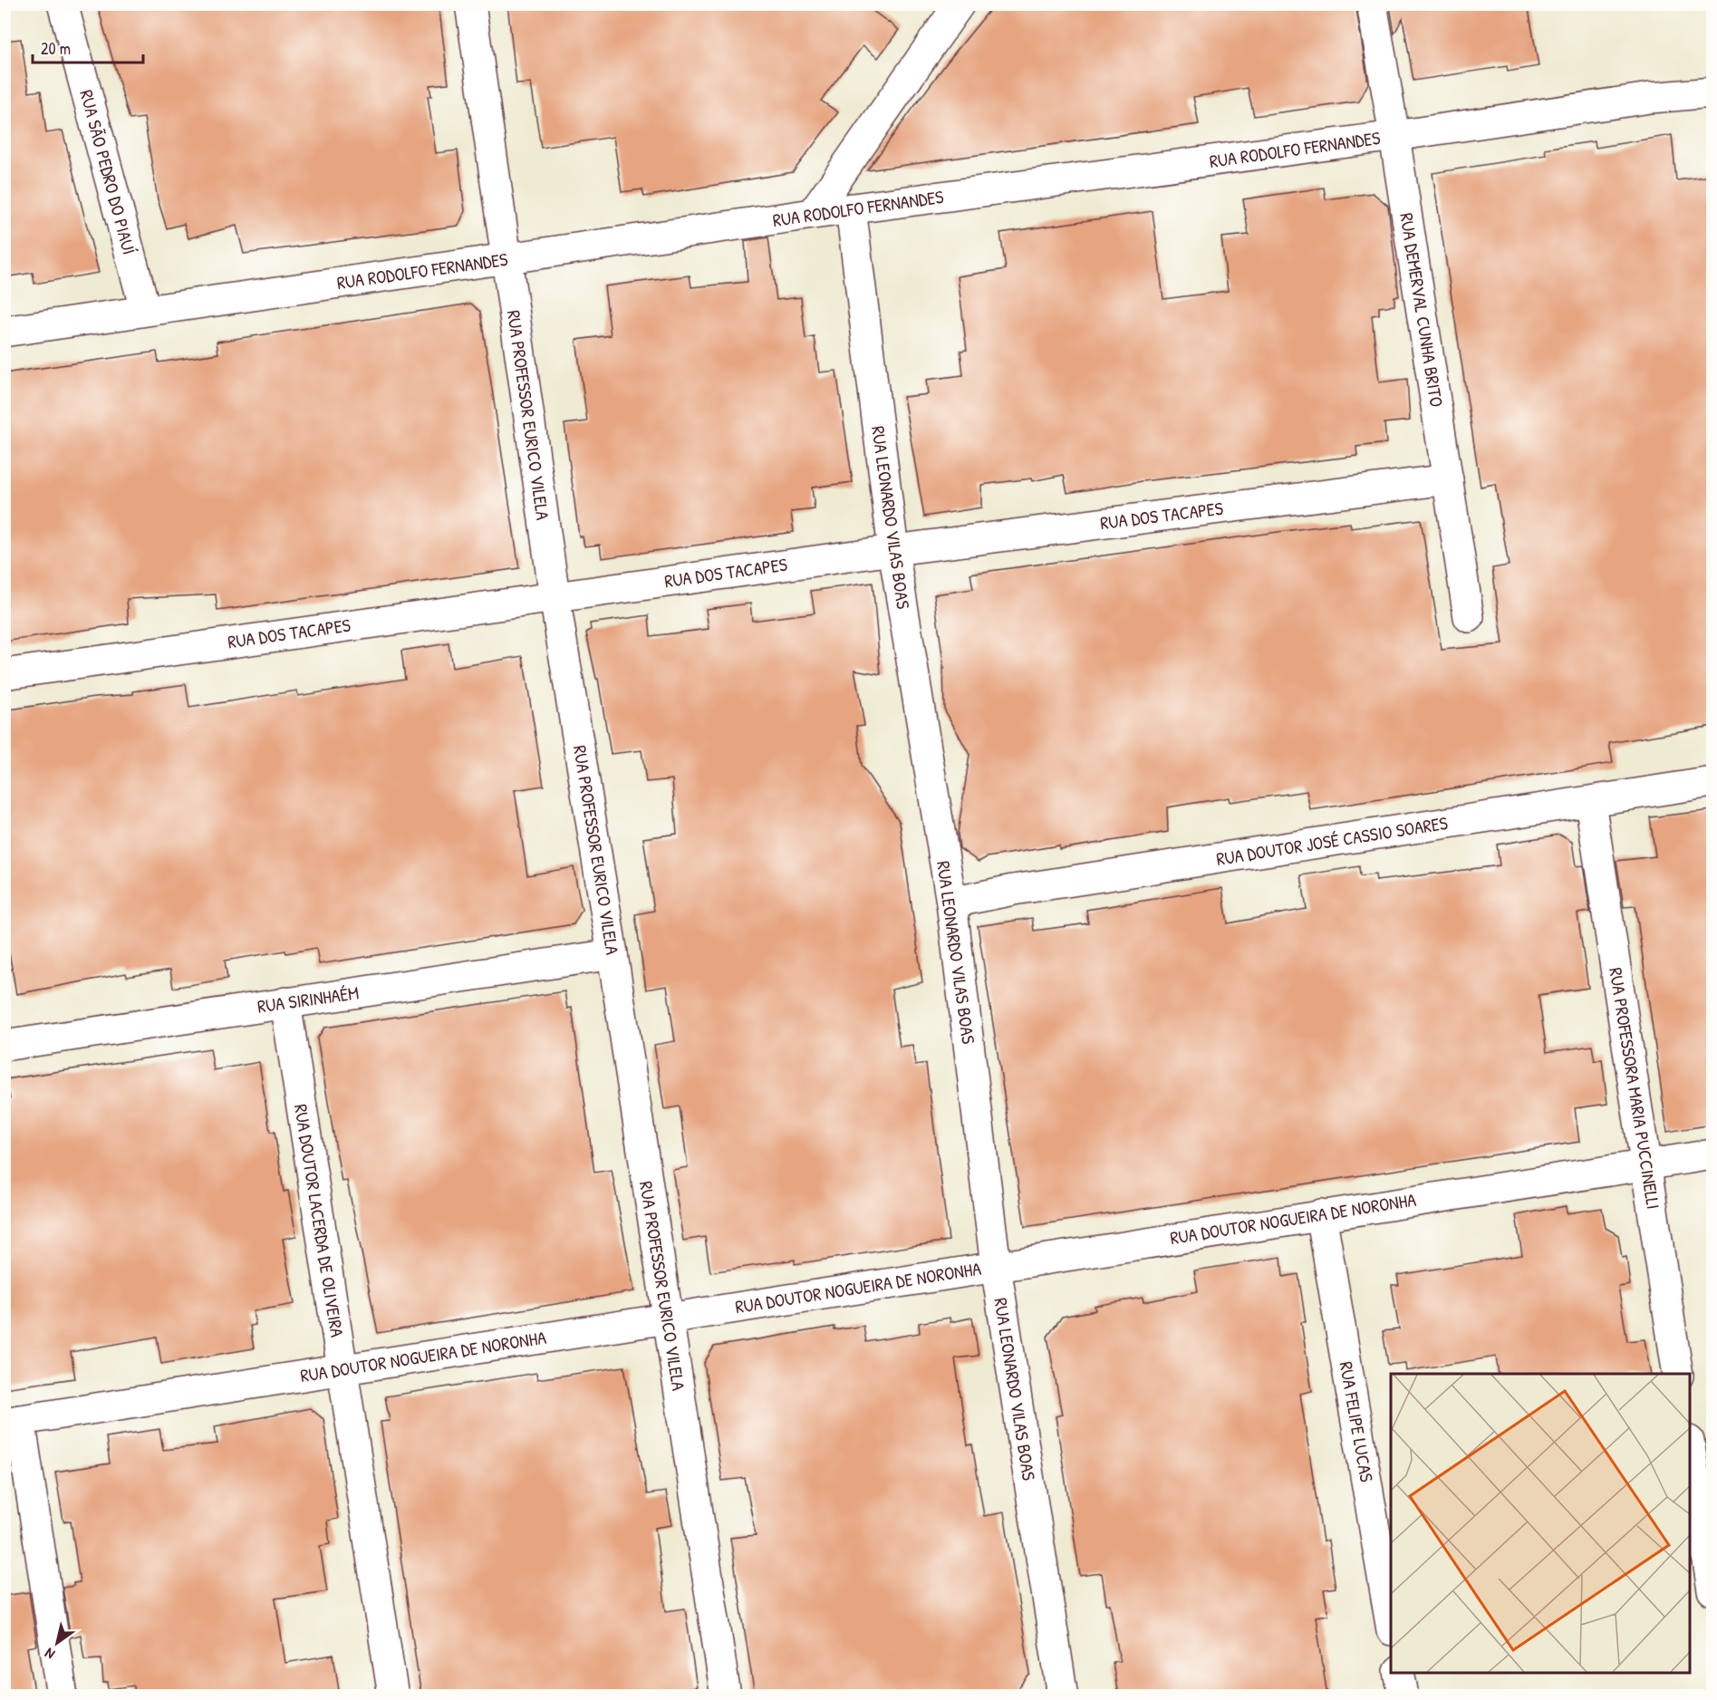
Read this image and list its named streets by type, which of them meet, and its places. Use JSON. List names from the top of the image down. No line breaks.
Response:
{"streets":{"street":["RUA RODOLFO FERNANDES","RUA SÃO PEDRO DO PIAUÍ","RUA DEMERVAL CUNHA BRITO","RUA PROFESSOR EURICO VILELA","RUA DOS TACAPES","RUA LEONARDO VILAS BOAS","RUA DOUTOR JOSÉ CASSIO SOARES","RUA SIRINHAÉM","RUA PROFESSORA MARIA PUCCINELLI","RUA DOUTOR NOGUEIRA DE NORONHA","RUA DOUTOR LACERDA DE OLIVEIRA","RUA FELIPE LUCAS"]},"crossings":[["RUA RODOLFO FERNANDES","RUA SÃO PEDRO DO PIAUÍ"],["RUA RODOLFO FERNANDES","RUA DEMERVAL CUNHA BRITO"],["RUA RODOLFO FERNANDES","RUA PROFESSOR EURICO VILELA"],["RUA RODOLFO FERNANDES","RUA LEONARDO VILAS BOAS"],["RUA DEMERVAL CUNHA BRITO","RUA DOS TACAPES"],["RUA PROFESSOR EURICO VILELA","RUA DOS TACAPES"],["RUA PROFESSOR EURICO VILELA","RUA SIRINHAÉM"],["RUA PROFESSOR EURICO VILELA","RUA DOUTOR NOGUEIRA DE NORONHA"],["RUA DOS TACAPES","RUA LEONARDO VILAS BOAS"],["RUA LEONARDO VILAS BOAS","RUA DOUTOR JOSÉ CASSIO SOARES"],["RUA LEONARDO VILAS BOAS","RUA DOUTOR NOGUEIRA DE NORONHA"],["RUA DOUTOR JOSÉ CASSIO SOARES","RUA PROFESSORA MARIA PUCCINELLI"],["RUA SIRINHAÉM","RUA DOUTOR LACERDA DE OLIVEIRA"],["RUA PROFESSORA MARIA PUCCINELLI","RUA DOUTOR NOGUEIRA DE NORONHA"],["RUA DOUTOR NOGUEIRA DE NORONHA","RUA DOUTOR LACERDA DE OLIVEIRA"],["RUA DOUTOR NOGUEIRA DE NORONHA","RUA FELIPE LUCAS"]],"scale_bar":"20 m","north":"bottom left"}
